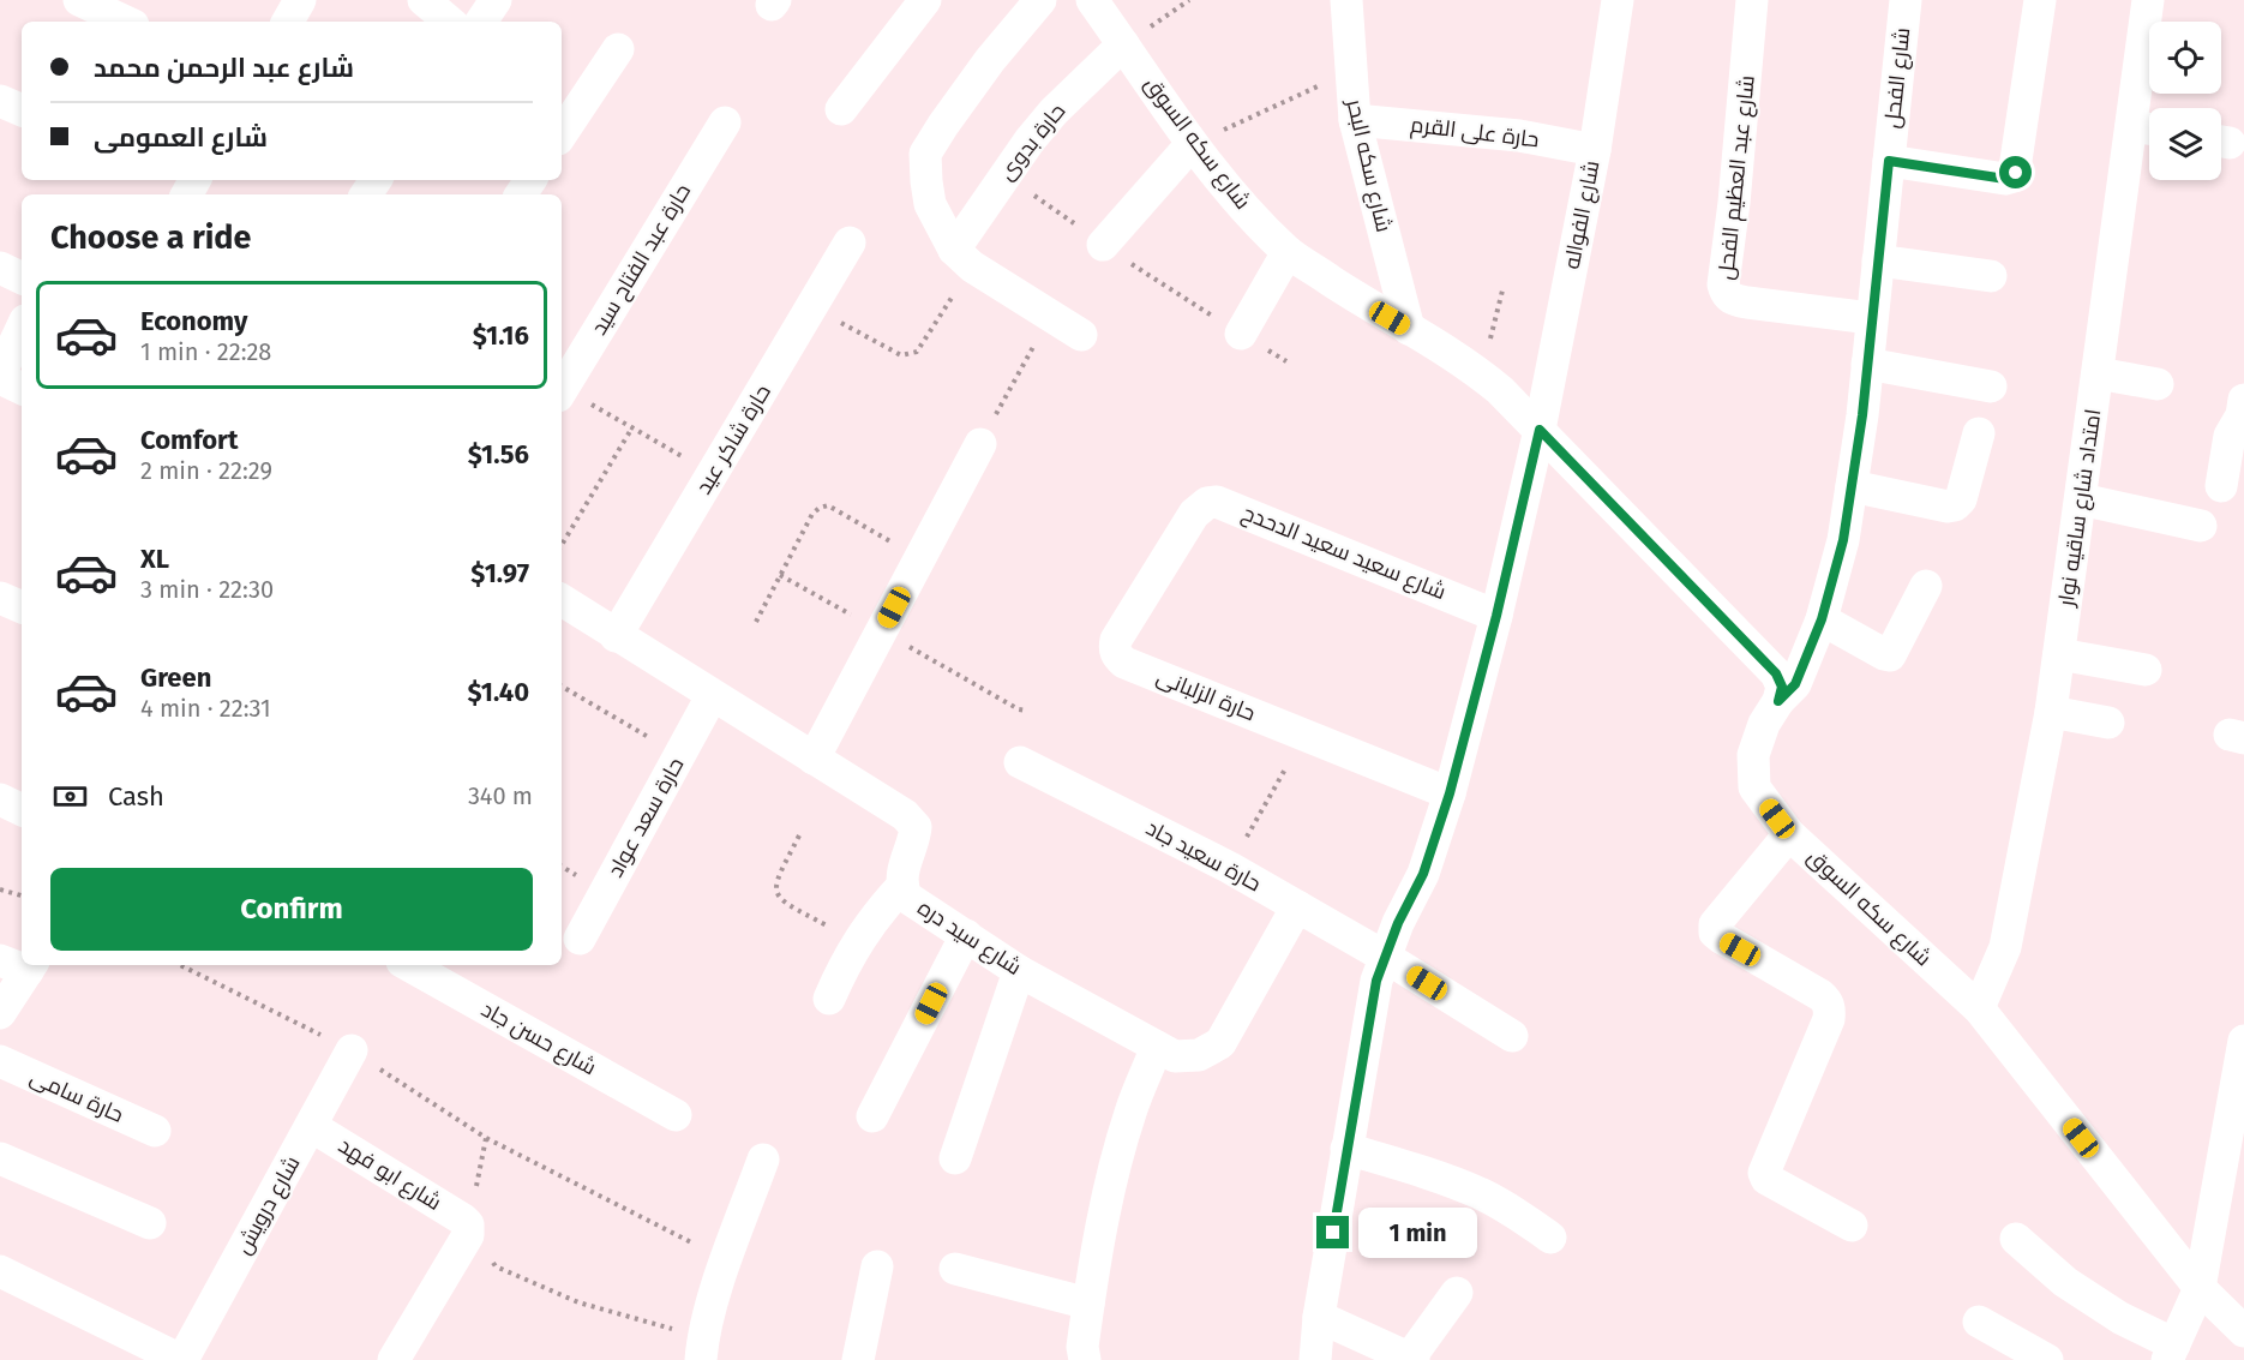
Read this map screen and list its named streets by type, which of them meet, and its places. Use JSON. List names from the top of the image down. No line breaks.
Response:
{"streets":{"street":["شارع الفحل","حارة على القرم","حارة بدوى","شارع سكه السوق","شارع سكه البحر","شارع عبد العظيم الفحل","شارع الفواله","حارة عبد الفتاح سيد","حارة شاكر عيد","امتداد شارع ساقيه نوار","شارع سعيد سعيد الدحدح","حارة الزلبانى","حارة سعد عواد","حارة سعيد جاد","شارع سيد دره","شارع حسن جاد","حارة سامى","شارع ابو فهد","شارع درويش"]},"crossings":[["شارع الفحل","شارع سكه السوق"],["شارع الفحل","شارع عبد العظيم الفحل"],["حارة على القرم","شارع سكه البحر"],["حارة على القرم","شارع الفواله"],["حارة بدوى","شارع سكه السوق"],["شارع سكه السوق","شارع سكه البحر"],["شارع سكه السوق","شارع الفواله"],["شارع سكه السوق","امتداد شارع ساقيه نوار"],["شارع الفواله","شارع سعيد سعيد الدحدح"],["شارع الفواله","حارة الزلبانى"],["شارع الفواله","حارة سعيد جاد"],["حارة شاكر عيد","شارع سيد دره"],["شارع سعيد سعيد الدحدح","حارة الزلبانى"],["حارة سعد عواد","شارع سيد دره"],["حارة سعيد جاد","شارع سيد دره"],["شارع ابو فهد","شارع درويش"]],"page":{"banner":["شارع عبد الرحمن محمد","شارع العمومى"],"heading":"Choose a ride","list":[{"name":"Economy","note":"1 min · 22:28","value":"$1.16"},{"name":"Comfort","note":"2 min · 22:29","value":"$1.56"},{"name":"XL","note":"3 min · 22:30","value":"$1.97"},{"name":"Green","note":"4 min · 22:31","value":"$1.40"}],"pay":["Cash","340 m"],"buttons":"Confirm","bubble":"1 min"}}
